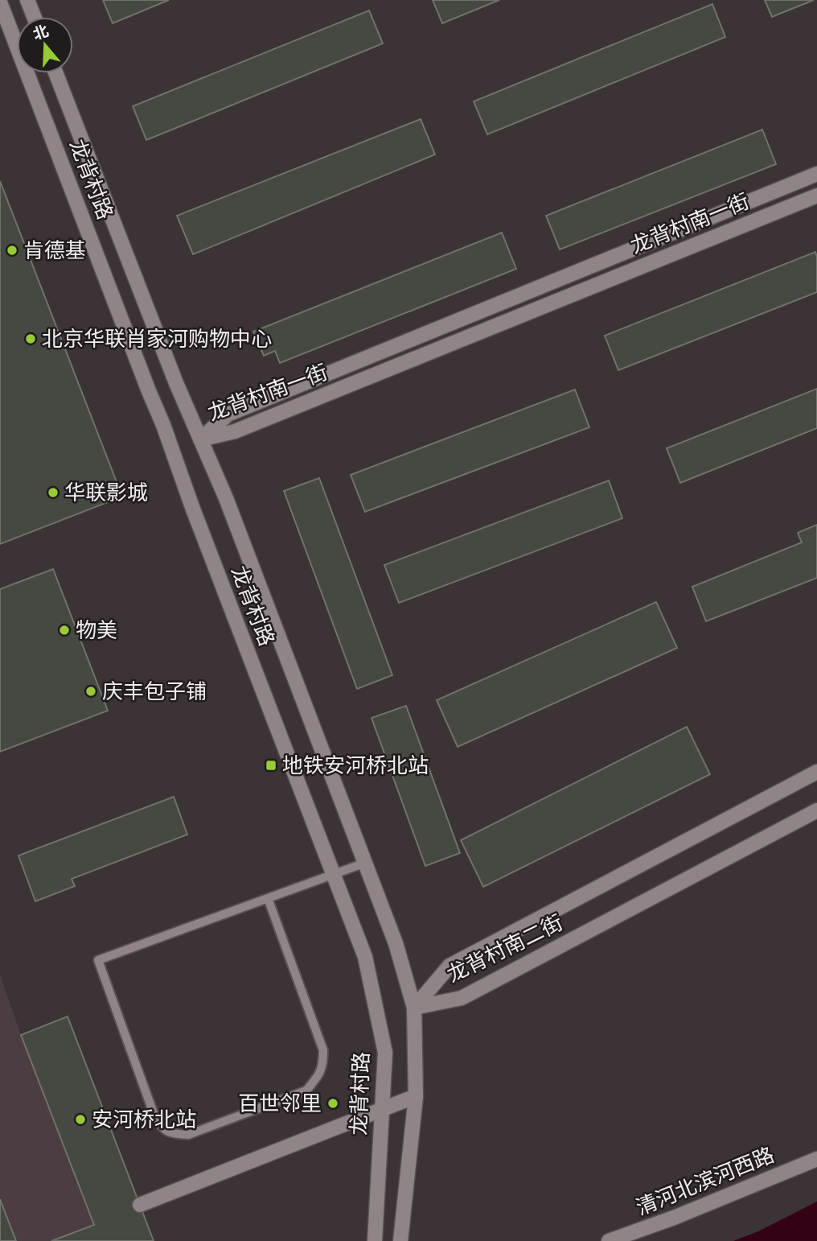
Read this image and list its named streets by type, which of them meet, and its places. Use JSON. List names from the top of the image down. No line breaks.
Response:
{"streets":{"street":["龙背村路","龙背村南一街","龙背村南二街","清河北滨河西路"]},"crossings":[["龙背村路","龙背村南一街"],["龙背村路","龙背村南二街"]],"places":{"other":["肯德基","北京华联肖家河购物中心","华联影城","物美","庆丰包子铺","百世邻里","安河桥北站"],"transit":["地铁安河桥北站"]},"north":"top"}
